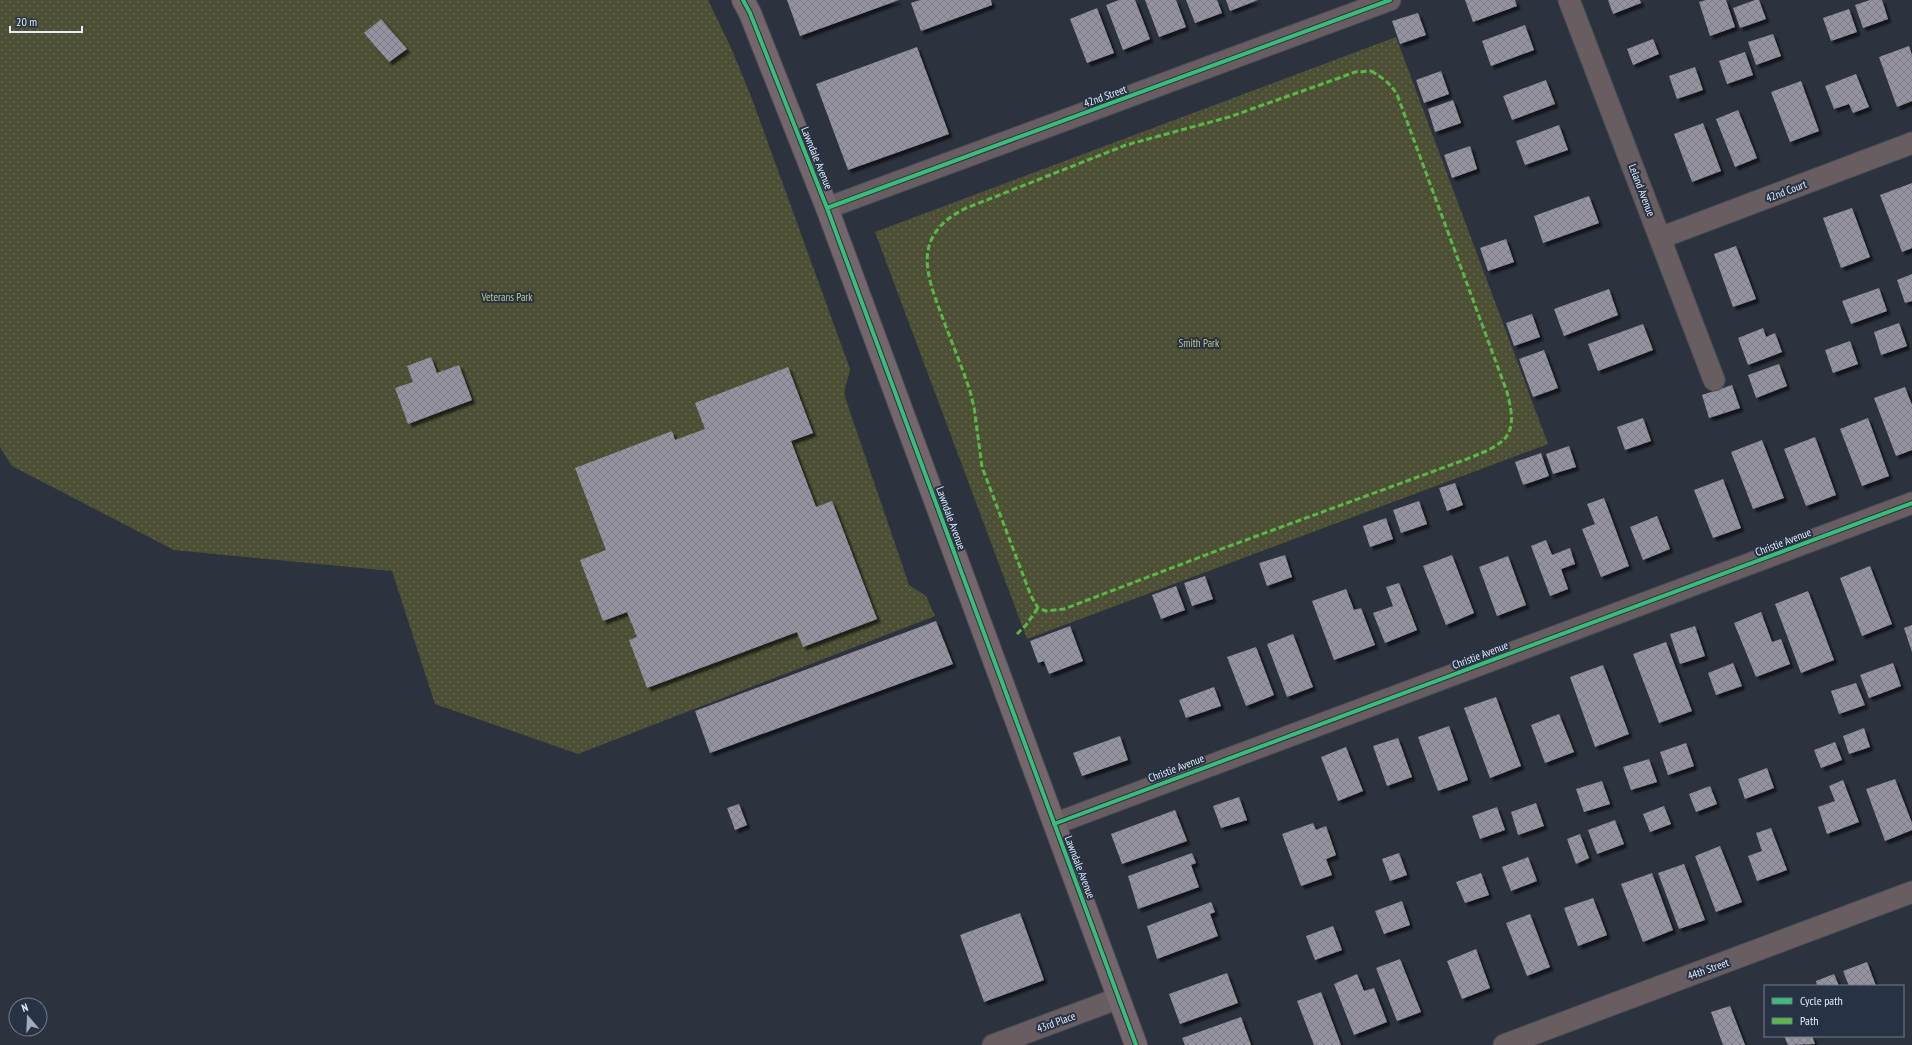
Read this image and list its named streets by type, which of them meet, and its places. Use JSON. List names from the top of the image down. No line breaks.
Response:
{"streets":{"street":["42nd Street","Lawndale Avenue","Leland Avenue","42nd Court","Christie Avenue","44th Street","43rd Place"]},"crossings":[["42nd Street","Lawndale Avenue"],["Lawndale Avenue","Christie Avenue"],["Lawndale Avenue","43rd Place"],["Leland Avenue","42nd Court"]],"parks":["Veterans Park","Smith Park"],"legend":["Cycle path","Path"],"scale_bar":"20 m","north":"top"}
